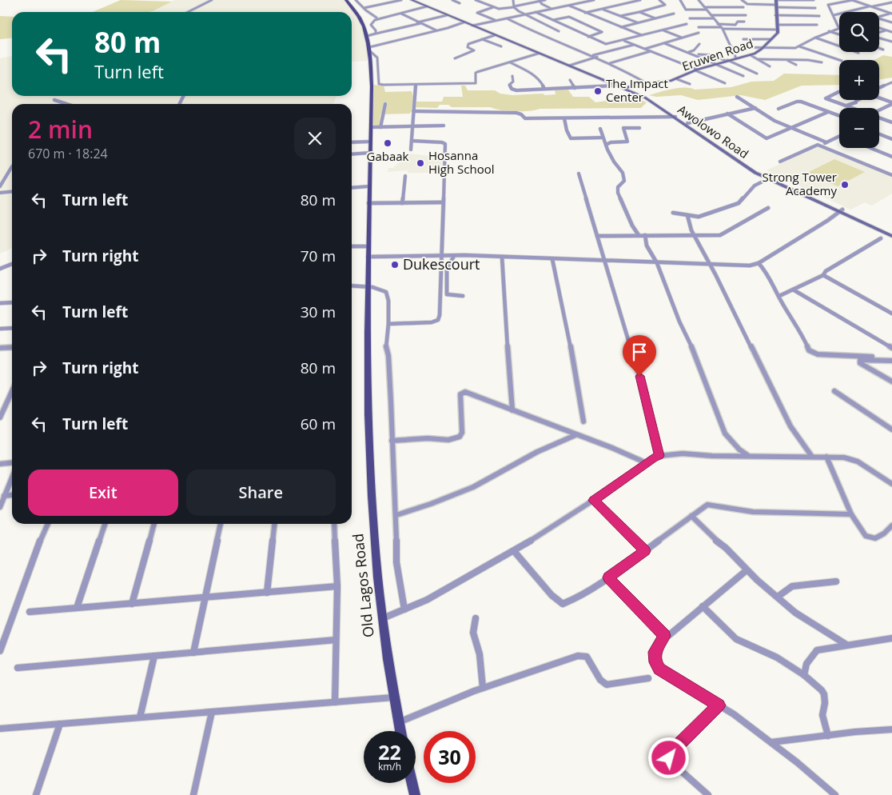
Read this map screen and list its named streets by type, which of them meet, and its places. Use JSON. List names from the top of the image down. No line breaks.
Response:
{"streets":{"main road":["Eruwen Road","Awolowo Road","Old Lagos Road"]},"crossings":[["Eruwen Road","Awolowo Road"]],"places":["The Impact Center","Gabaak","Hosanna High School","Strong Tower Academy","Dukescourt"],"page":{"map_buttons":["+","−"],"turn":["80 m","Turn left"],"heading":["2 min","670 m · 18:24"],"list":[{"name":"Turn left","value":"80 m"},{"name":"Turn right","value":"70 m"},{"name":"Turn left","value":"30 m"},{"name":"Turn right","value":"80 m"},{"name":"Turn left","value":"60 m"}],"buttons":["Exit","Share"],"speed":"22 km/h","limit":"30"}}
